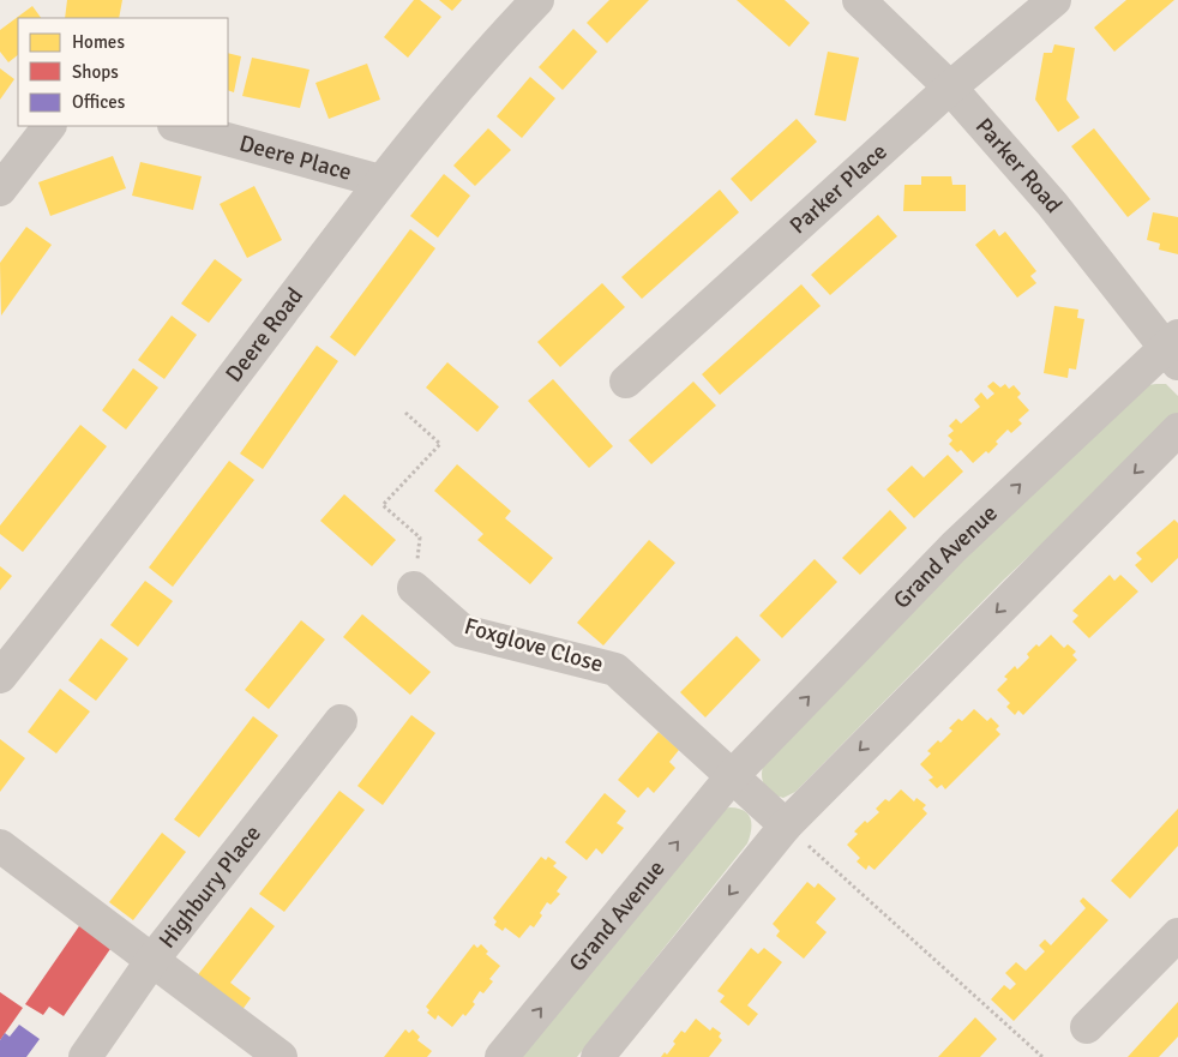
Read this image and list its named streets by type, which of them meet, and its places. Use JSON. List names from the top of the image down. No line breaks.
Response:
{"streets":{"street":["Deere Place","Parker Road","Parker Place","Deere Road","Grand Avenue","Foxglove Close","Highbury Place"]},"crossings":[["Deere Place","Deere Road"],["Parker Road","Parker Place"],["Parker Road","Grand Avenue"],["Grand Avenue","Foxglove Close"]],"legend":["Homes","Shops","Offices"]}
